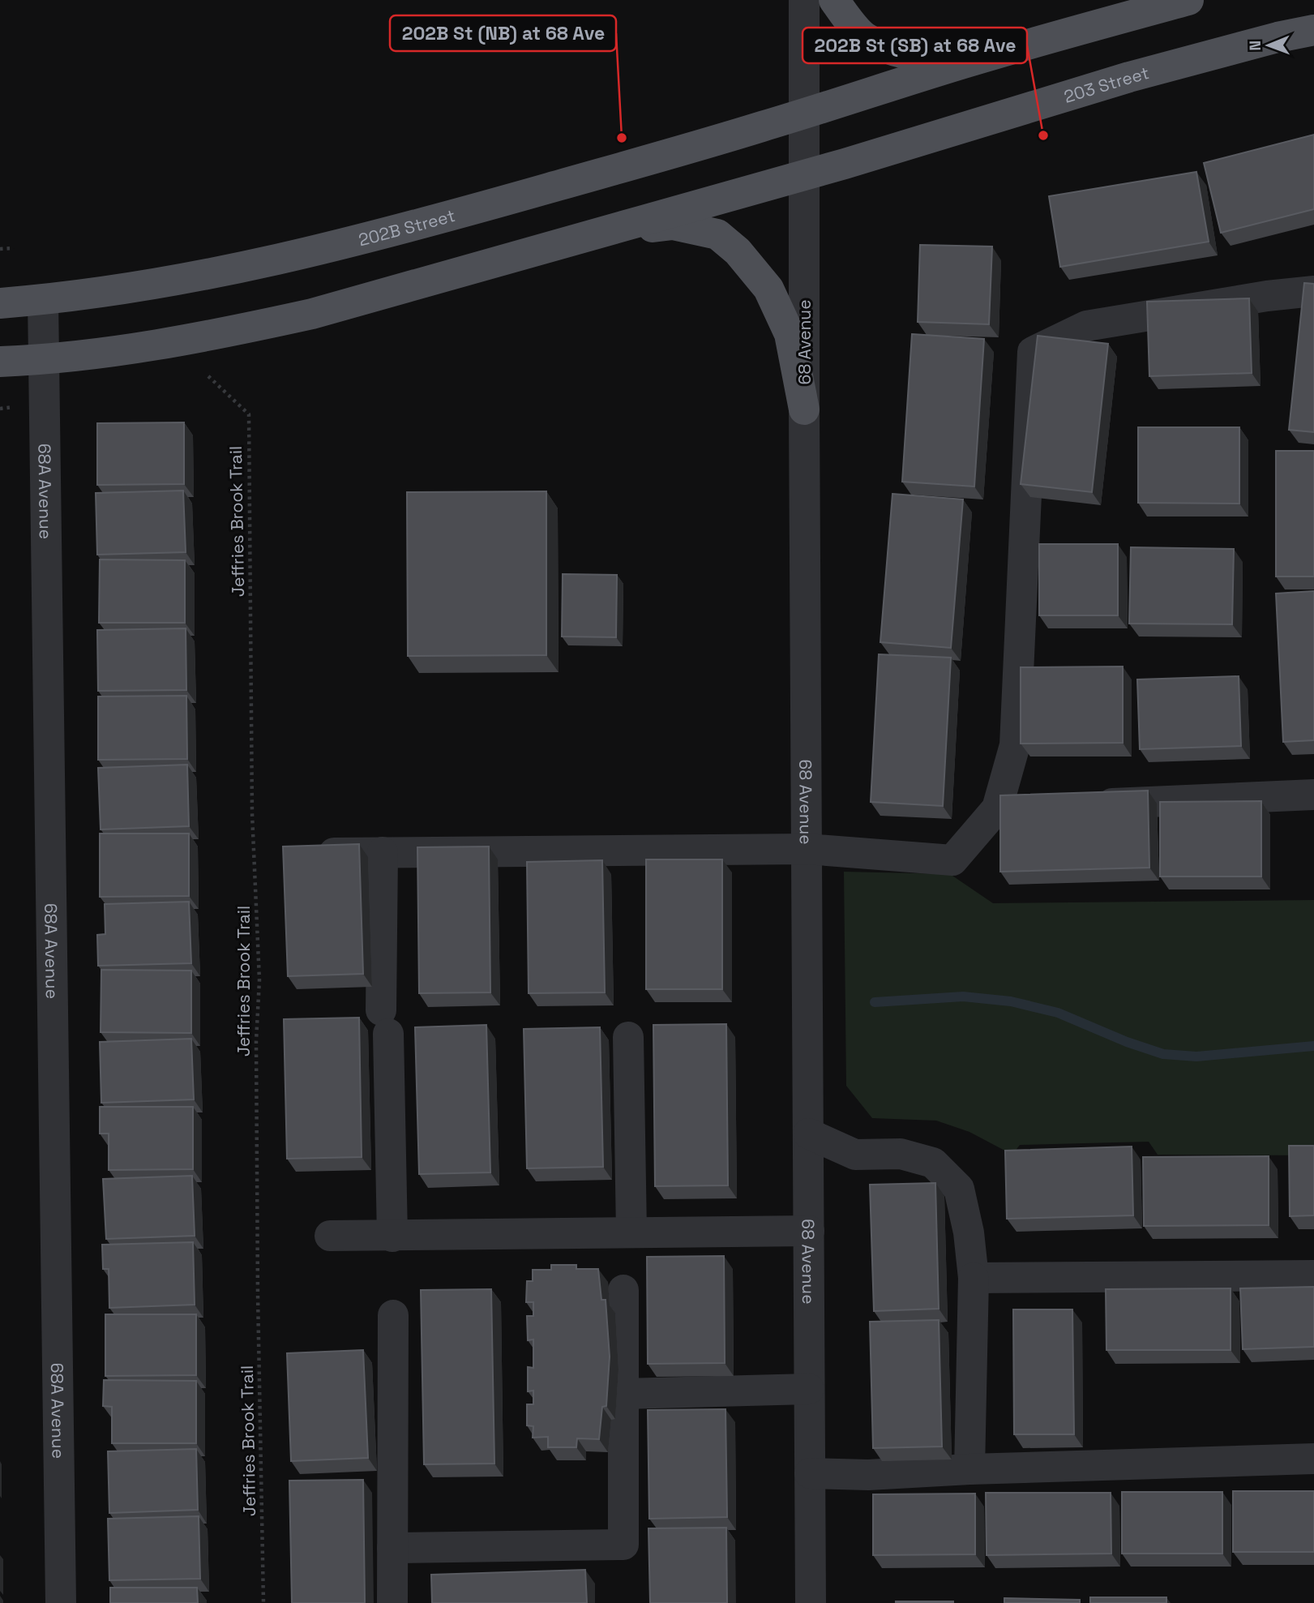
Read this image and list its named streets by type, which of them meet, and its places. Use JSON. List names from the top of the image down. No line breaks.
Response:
{"streets":{"main road":["203 Street","202B Street"],"street":["68 Avenue","68A Avenue"],"path":["Jeffries Brook Trail"]},"crossings":[["203 Street","68 Avenue"],["202B Street","68 Avenue"],["202B Street","68A Avenue"]],"places":["202B St (SB) at 68 Ave","202B St (NB) at 68 Ave"],"north":"left"}
